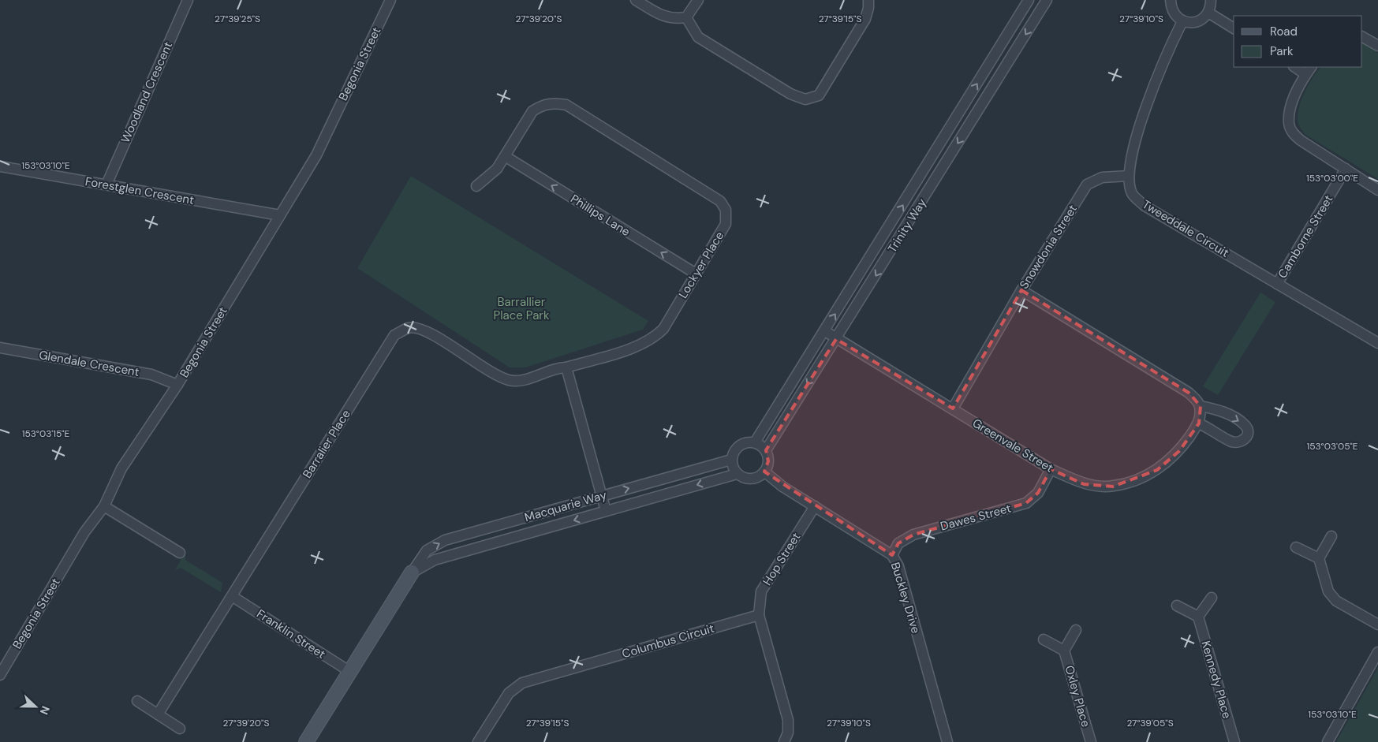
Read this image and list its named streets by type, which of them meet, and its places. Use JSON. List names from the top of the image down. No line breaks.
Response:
{"streets":{"street":["Begonia Street","Woodland Crescent","Forestglen Crescent","Phillips Lane","Trinity Way","Tweeddale Circuit","Camborne Street","Snowdonia Street","Lockyer Place","Glendale Crescent","Barralier Place","Greenvale Street","Macquarie Way","Dawes Street","Hop Street","Buckley Drive","Franklin Street","Columbus Circuit","Kennedy Place","Oxley Place"]},"crossings":[["Begonia Street","Forestglen Crescent"],["Begonia Street","Glendale Crescent"],["Woodland Crescent","Forestglen Crescent"],["Phillips Lane","Lockyer Place"],["Trinity Way","Greenvale Street"],["Trinity Way","Macquarie Way"],["Trinity Way","Buckley Drive"],["Tweeddale Circuit","Camborne Street"],["Tweeddale Circuit","Snowdonia Street"],["Snowdonia Street","Greenvale Street"],["Lockyer Place","Barralier Place"],["Barralier Place","Franklin Street"],["Greenvale Street","Dawes Street"],["Macquarie Way","Buckley Drive"],["Macquarie Way","Franklin Street"],["Dawes Street","Buckley Drive"],["Hop Street","Buckley Drive"],["Hop Street","Columbus Circuit"]],"one_way":["Phillips Lane"],"parks":["Barrallier Place Park"],"legend":["Road","Park"],"north":"right","coordinates":["27°39'20\"S","27°39'15\"S","27°39'10\"S","27°39'25\"S","153°03'10\"E","153°03'00\"E","153°03'15\"E","153°03'05\"E","27°39'05\"S"]}
